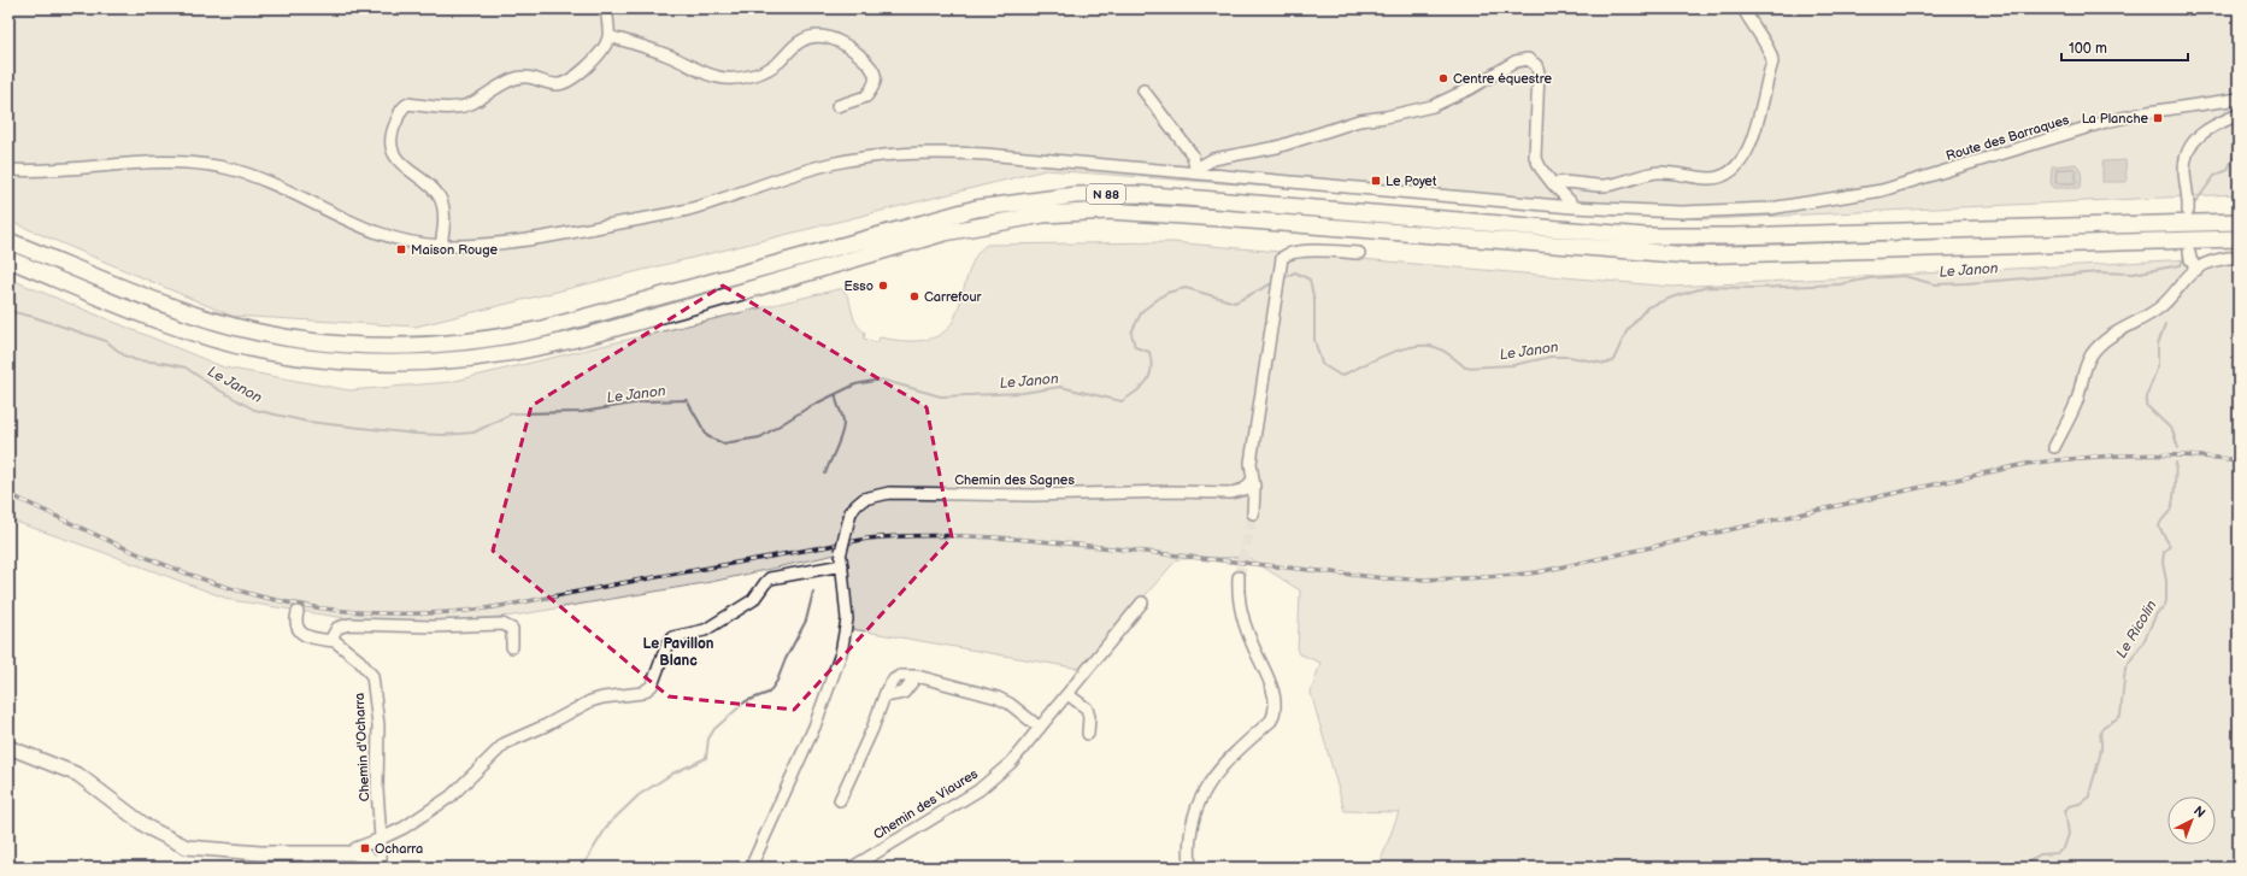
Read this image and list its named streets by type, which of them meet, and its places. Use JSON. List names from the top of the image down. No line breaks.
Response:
{"streets":{"highway":["N 88"],"street":["Route des Barraques","Chemin des Sagnes","Chemin d'Ocharra","Chemin des Viaures"]},"districts":["Le Pavillon Blanc"],"water":["Le Janon","Le Ricolin"],"places":{"other":["Centre équestre","Esso","Carrefour"],"transit":["La Planche","Le Poyet","Maison Rouge","Ocharra"]},"scale_bar":"100 m","north":"top right"}
